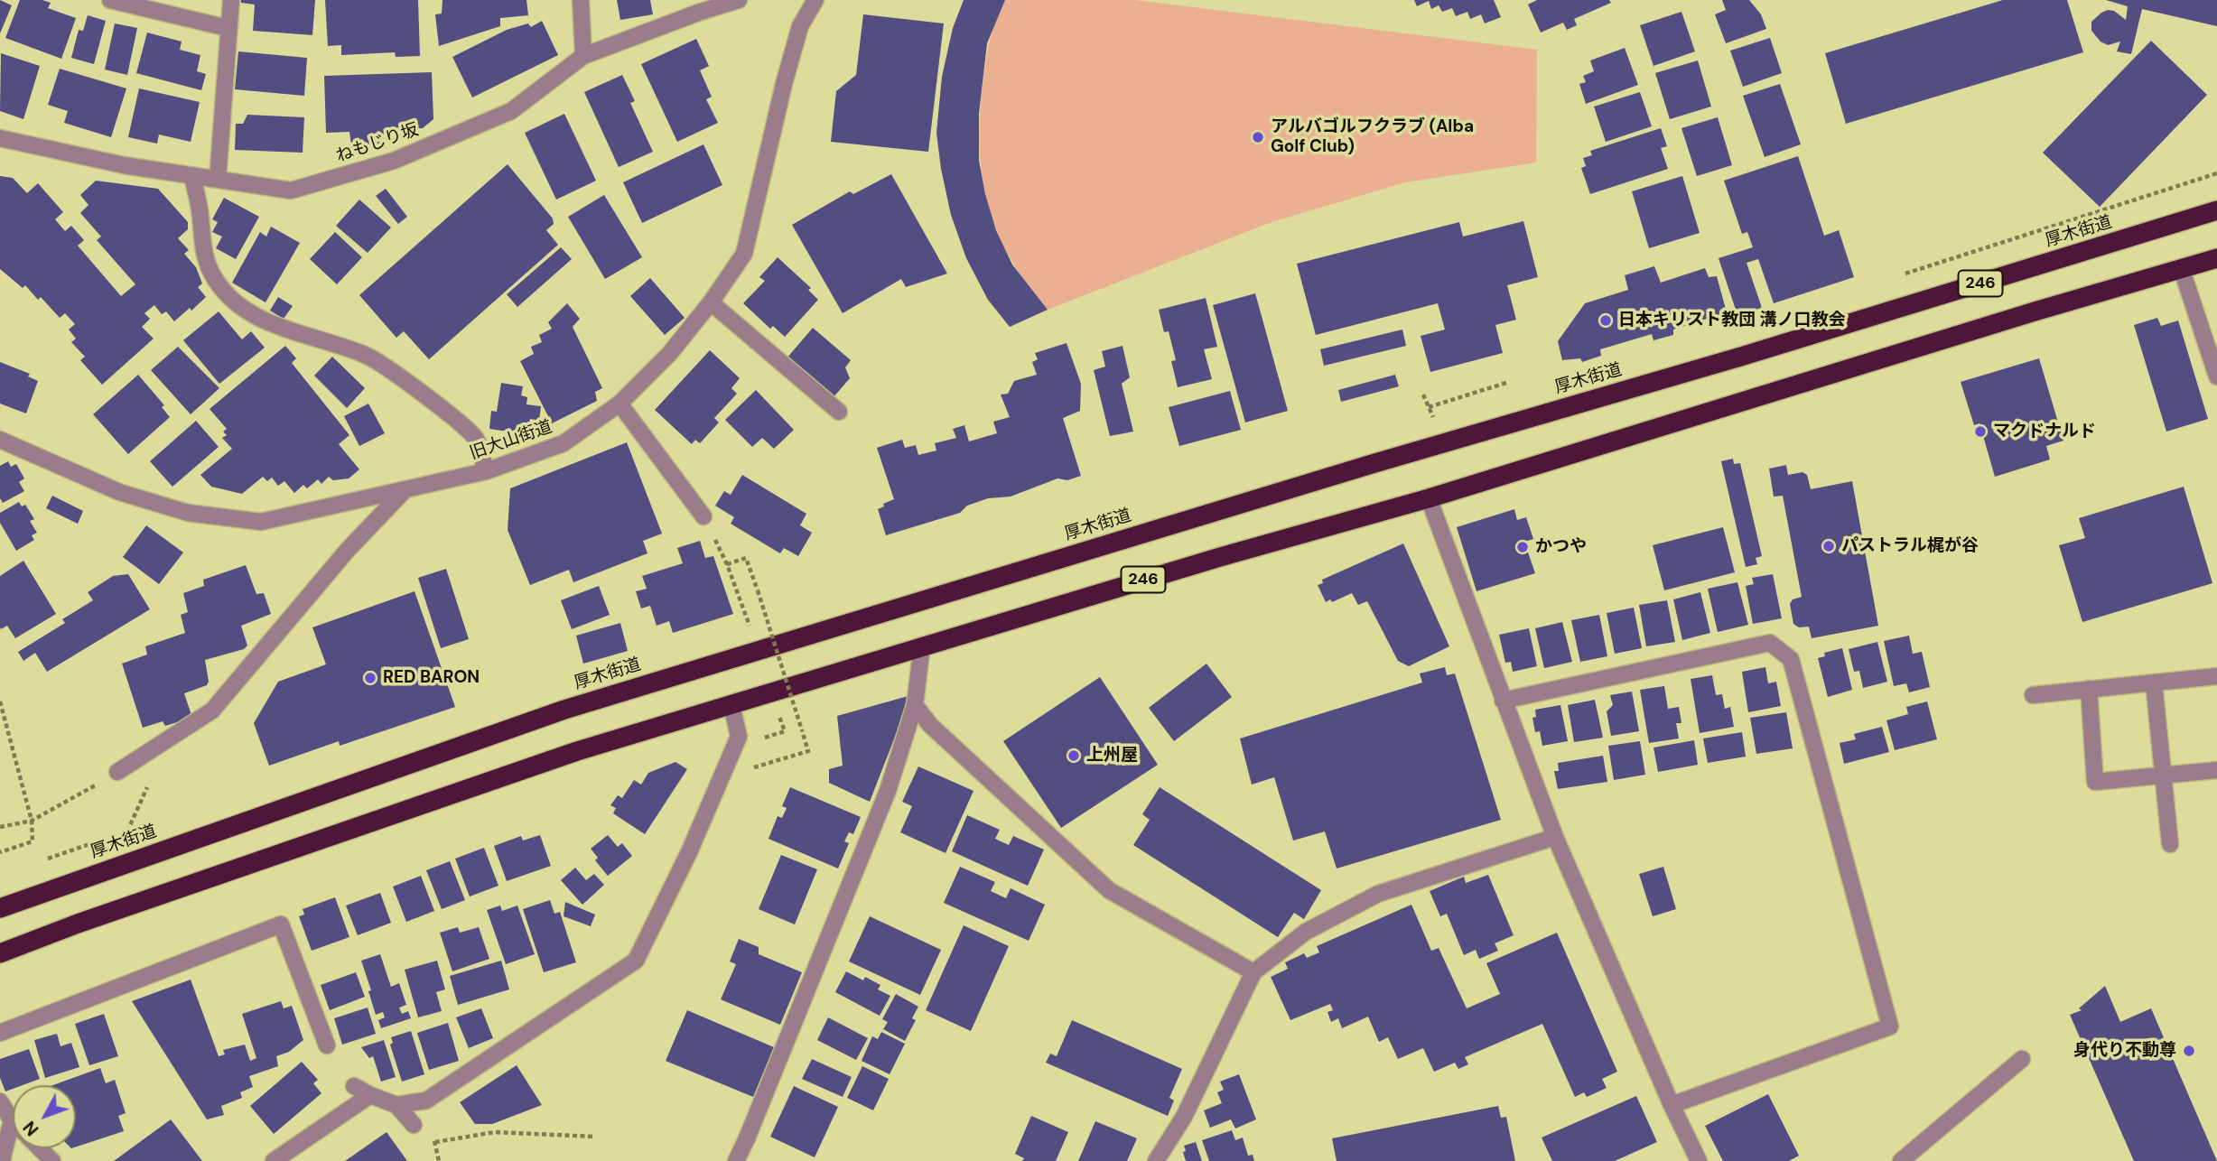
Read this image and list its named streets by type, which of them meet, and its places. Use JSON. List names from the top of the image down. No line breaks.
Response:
{"streets":{"highway":["厚木街道","246"],"street":["ねもじり坂","旧大山街道"]},"places":["アルバゴルフクラブ (Alba Golf Club)","日本キリスト教団 溝ノ口教会","マクドナルド","パストラル梶が谷","かつや","RED BARON","上州屋","身代り不動尊"],"north":"bottom left"}
